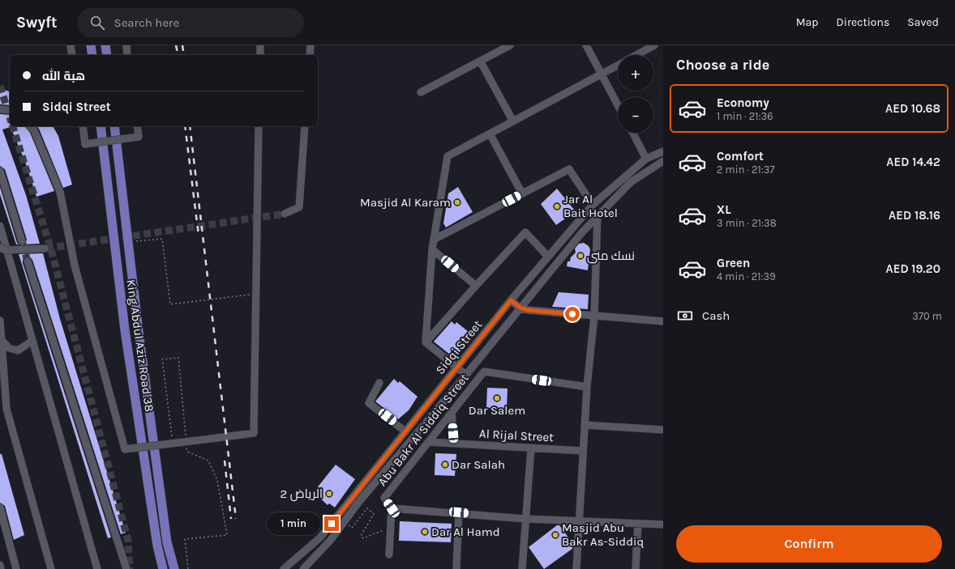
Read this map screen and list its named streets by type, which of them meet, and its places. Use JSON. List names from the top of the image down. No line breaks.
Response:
{"streets":{"main road":["King Abdul Aziz Road 38"],"street":["Sidqi Street","Abu Bakr Al Siddiq Street","Al Rijal Street"]},"crossings":[["Abu Bakr Al Siddiq Street","Al Rijal Street"]],"places":["Masjid Al Karam","Jar Al Bait Hotel","نسك منى","Dar Salem","Dar Salah","الرياض 2","Dar Al Hamd","Masjid Abu Bakr As-Siddiq"],"page":{"header":"Swyft","search":"Search here","nav":["Map","Directions","Saved"],"heading":"Choose a ride","map_buttons":["+","−"],"banner":["هبة الله","Sidqi Street"],"list":[{"name":"Economy","note":"1 min · 21:36","value":"AED 10.68"},{"name":"Comfort","note":"2 min · 21:37","value":"AED 14.42"},{"name":"XL","note":"3 min · 21:38","value":"AED 18.16"},{"name":"Green","note":"4 min · 21:39","value":"AED 19.20"}],"pay":["Cash","370 m"],"bubble":"1 min","buttons":"Confirm"}}
